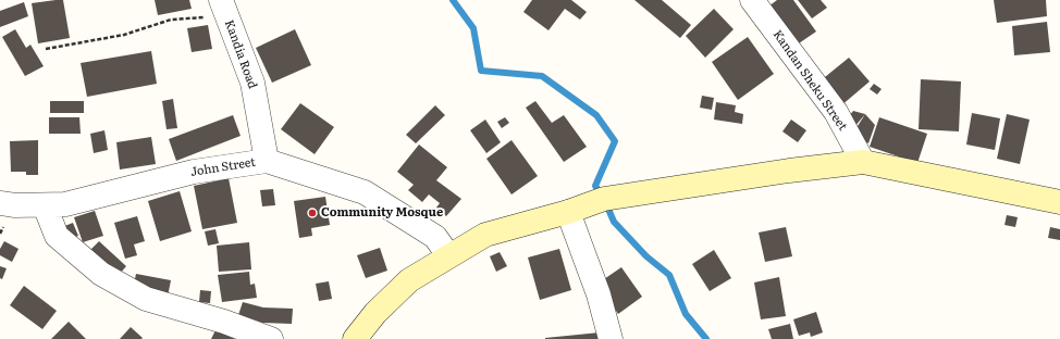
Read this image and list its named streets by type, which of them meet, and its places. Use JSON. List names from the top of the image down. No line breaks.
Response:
{"streets":{"street":["Kandia Road","Kandan Sheku Street","John Street"]},"crossings":[["Kandia Road","John Street"]],"places":["Community Mosque"]}
